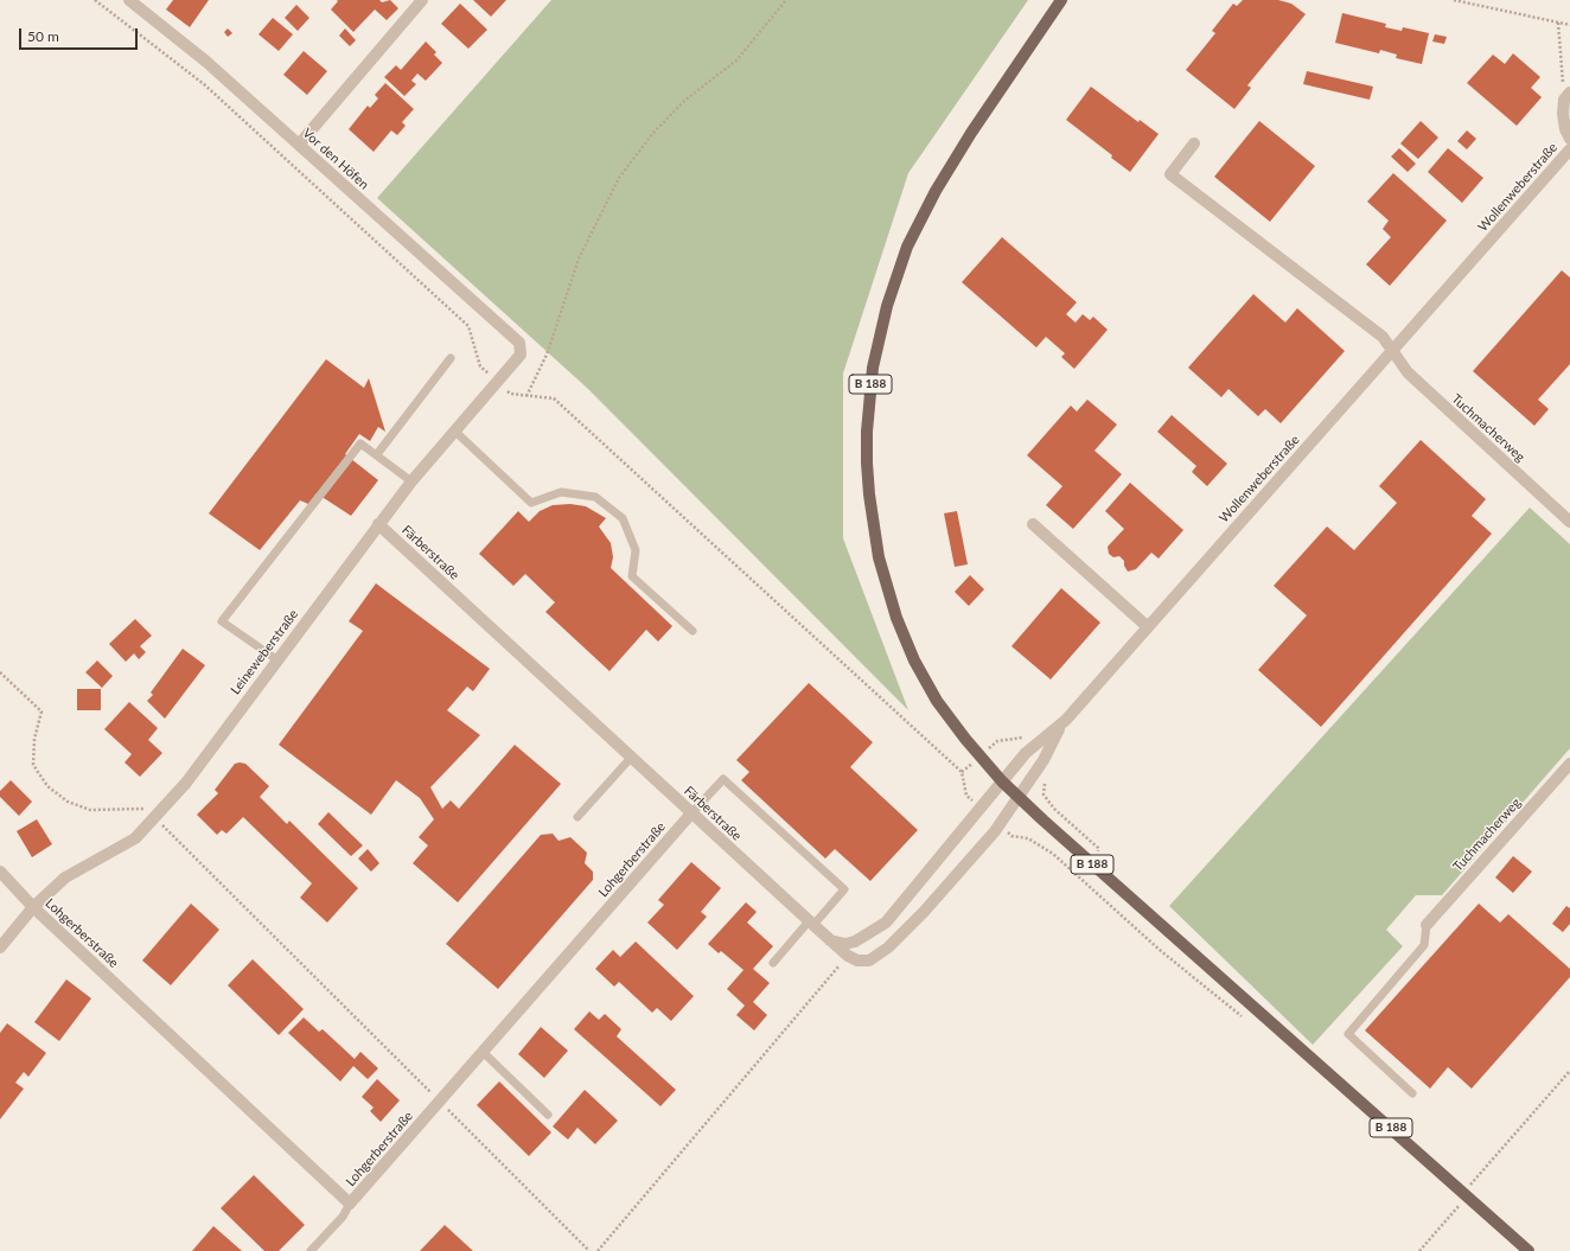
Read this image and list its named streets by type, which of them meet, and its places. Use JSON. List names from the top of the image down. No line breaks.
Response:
{"streets":{"main road":["B 188"],"street":["Vor den Höfen","Wollenweberstraße","Tuchmacherweg","Färberstraße","Leineweberstraße","Lohgerberstraße"]},"crossings":[["Vor den Höfen","Leineweberstraße"],["Wollenweberstraße","B 188"],["Wollenweberstraße","Tuchmacherweg"],["Wollenweberstraße","Färberstraße"],["Färberstraße","Leineweberstraße"],["Färberstraße","Lohgerberstraße"],["Leineweberstraße","Lohgerberstraße"]],"scale_bar":"50 m"}
